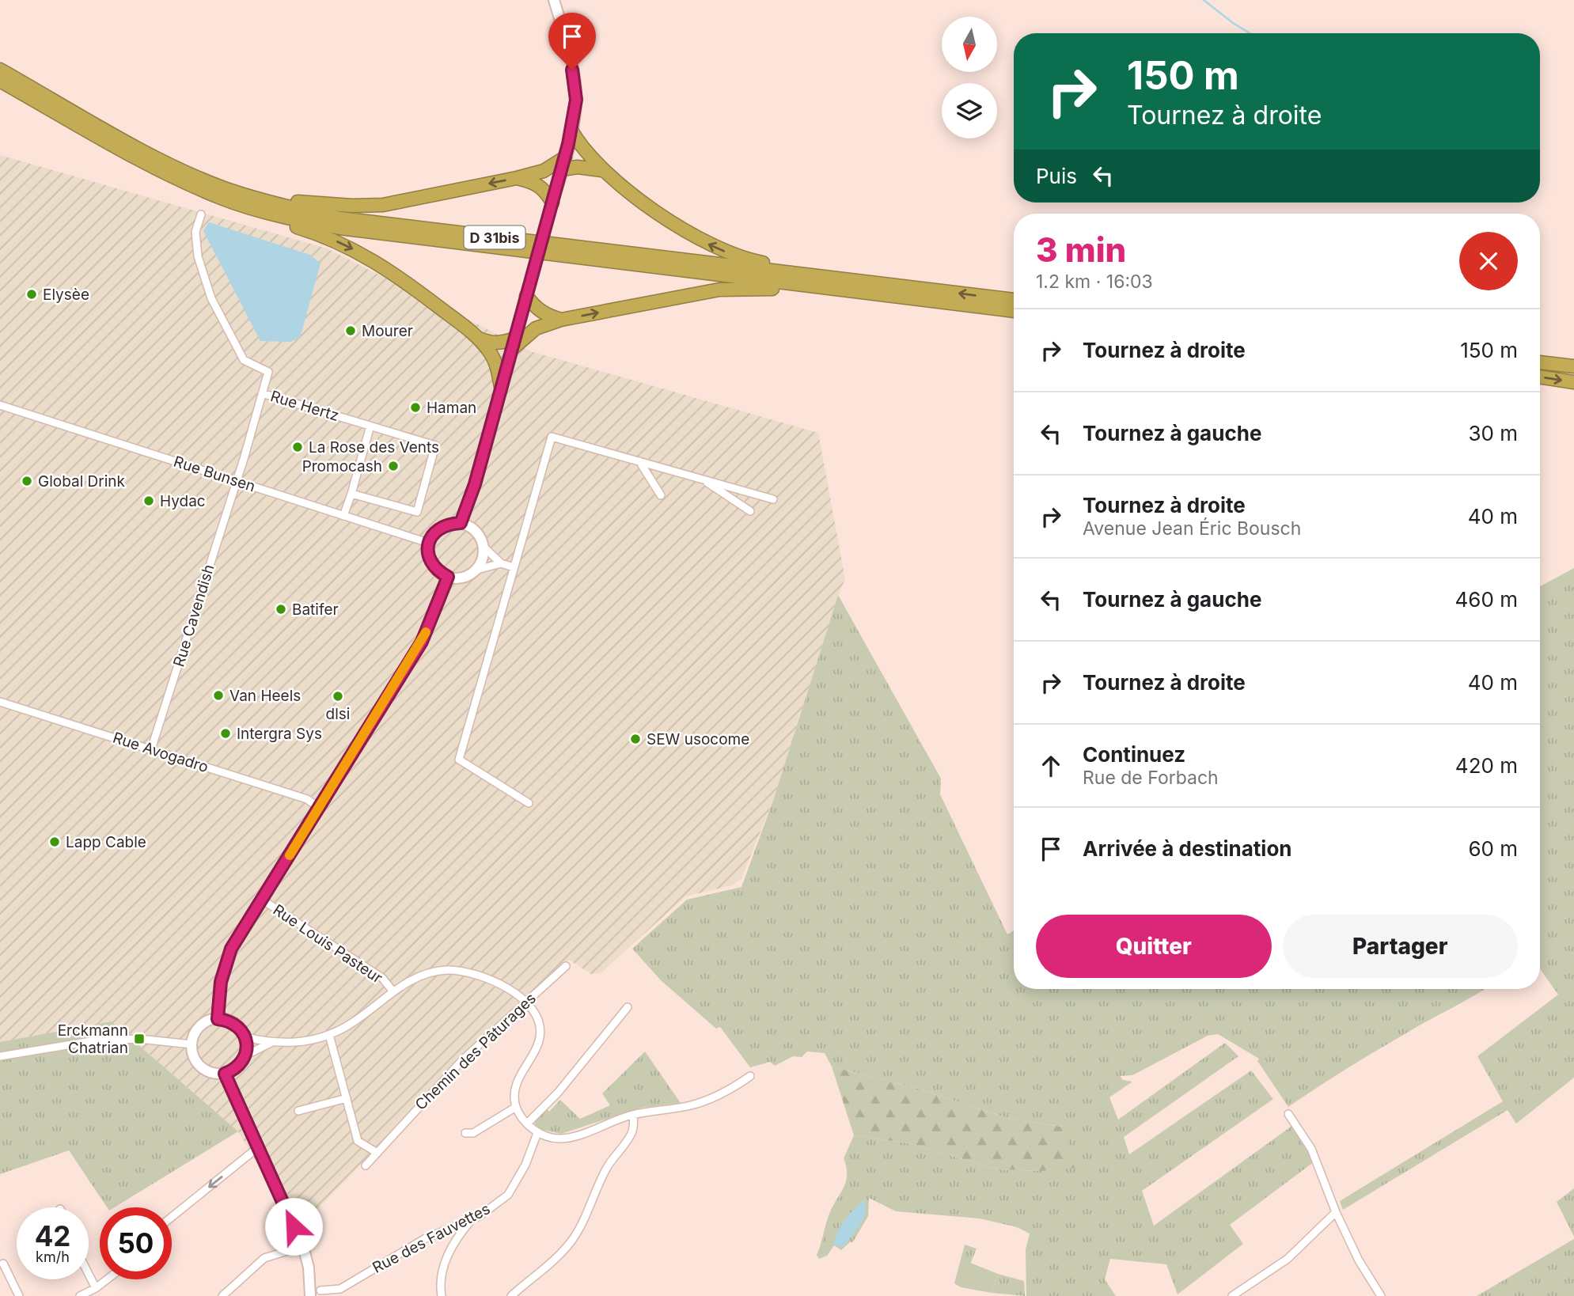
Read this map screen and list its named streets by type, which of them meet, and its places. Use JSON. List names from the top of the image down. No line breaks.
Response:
{"streets":{"highway":["D 31bis"],"street":["Rue Hertz","Rue Bunsen","Rue Cavendish","Rue Avogadro","Rue Louis Pasteur","Chemin des Pâturages","Rue des Fauvettes"]},"crossings":[["Rue Hertz","Rue Bunsen"],["Rue Hertz","Rue Cavendish"],["Rue Bunsen","Rue Cavendish"],["Rue Cavendish","Rue Avogadro"]],"places":{"other":["Elysèe","Mourer","Haman","La Rose des Vents","Promocash","Global Drink","Hydac","Batifer","Van Heels","dlsi","Intergra Sys","SEW usocome","Lapp Cable"],"transit":["Erckmann Chatrian"]},"north":"bottom","page":{"turn":["150 m","Tournez à droite"],"then":"Puis","heading":["3 min","1.2 km · 16:03"],"list":[{"name":"Tournez à droite","value":"150 m"},{"name":"Tournez à gauche","value":"30 m"},{"name":"Tournez à droite","note":"Avenue Jean Éric Bousch","value":"40 m"},{"name":"Tournez à gauche","value":"460 m"},{"name":"Tournez à droite","value":"40 m"},{"name":"Continuez","note":"Rue de Forbach","value":"420 m"},{"name":"Arrivée à destination","value":"60 m"}],"buttons":["Quitter","Partager"],"speed":"42 km/h","limit":"50"}}
